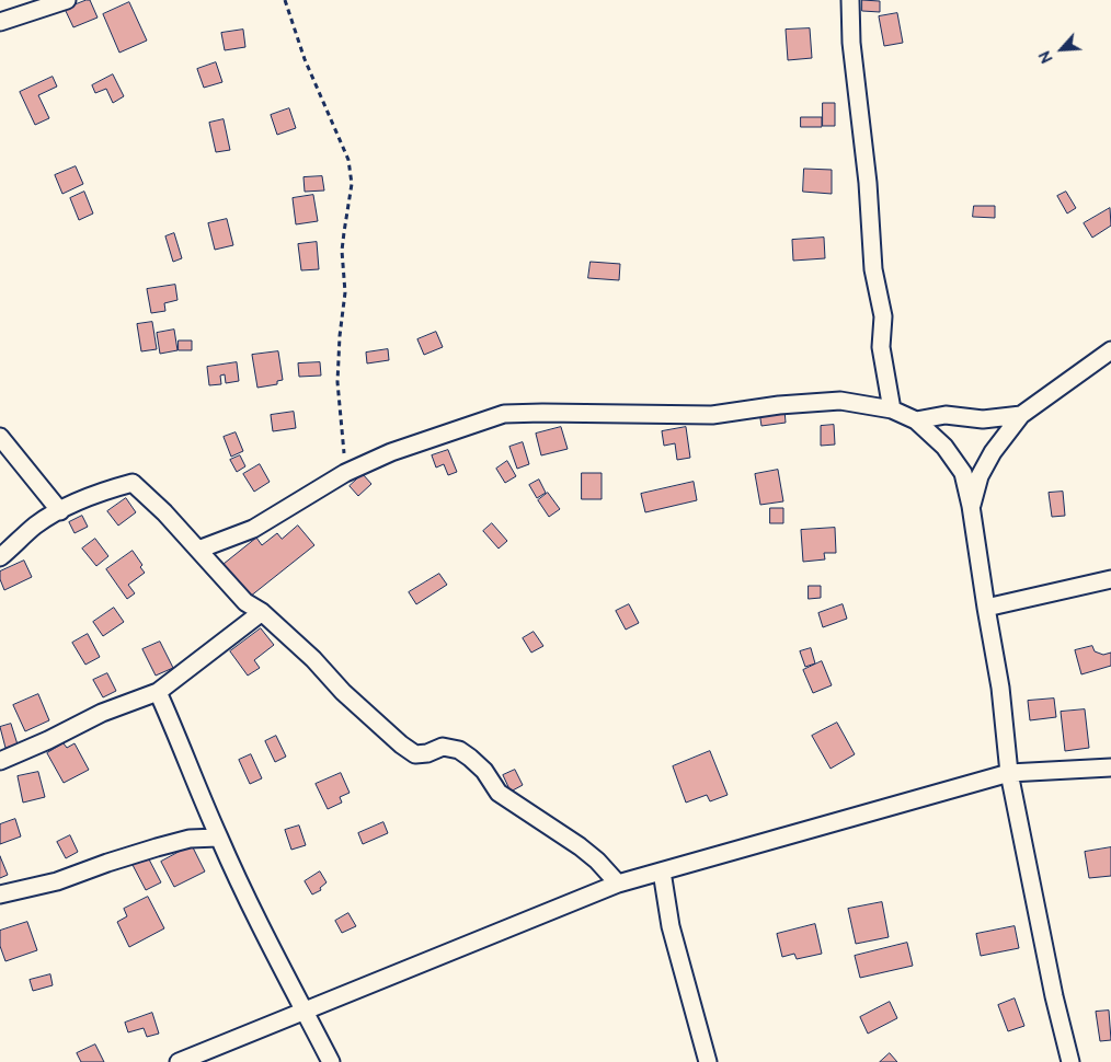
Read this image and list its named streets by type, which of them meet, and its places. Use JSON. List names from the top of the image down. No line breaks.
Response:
{"north":"bottom left"}
